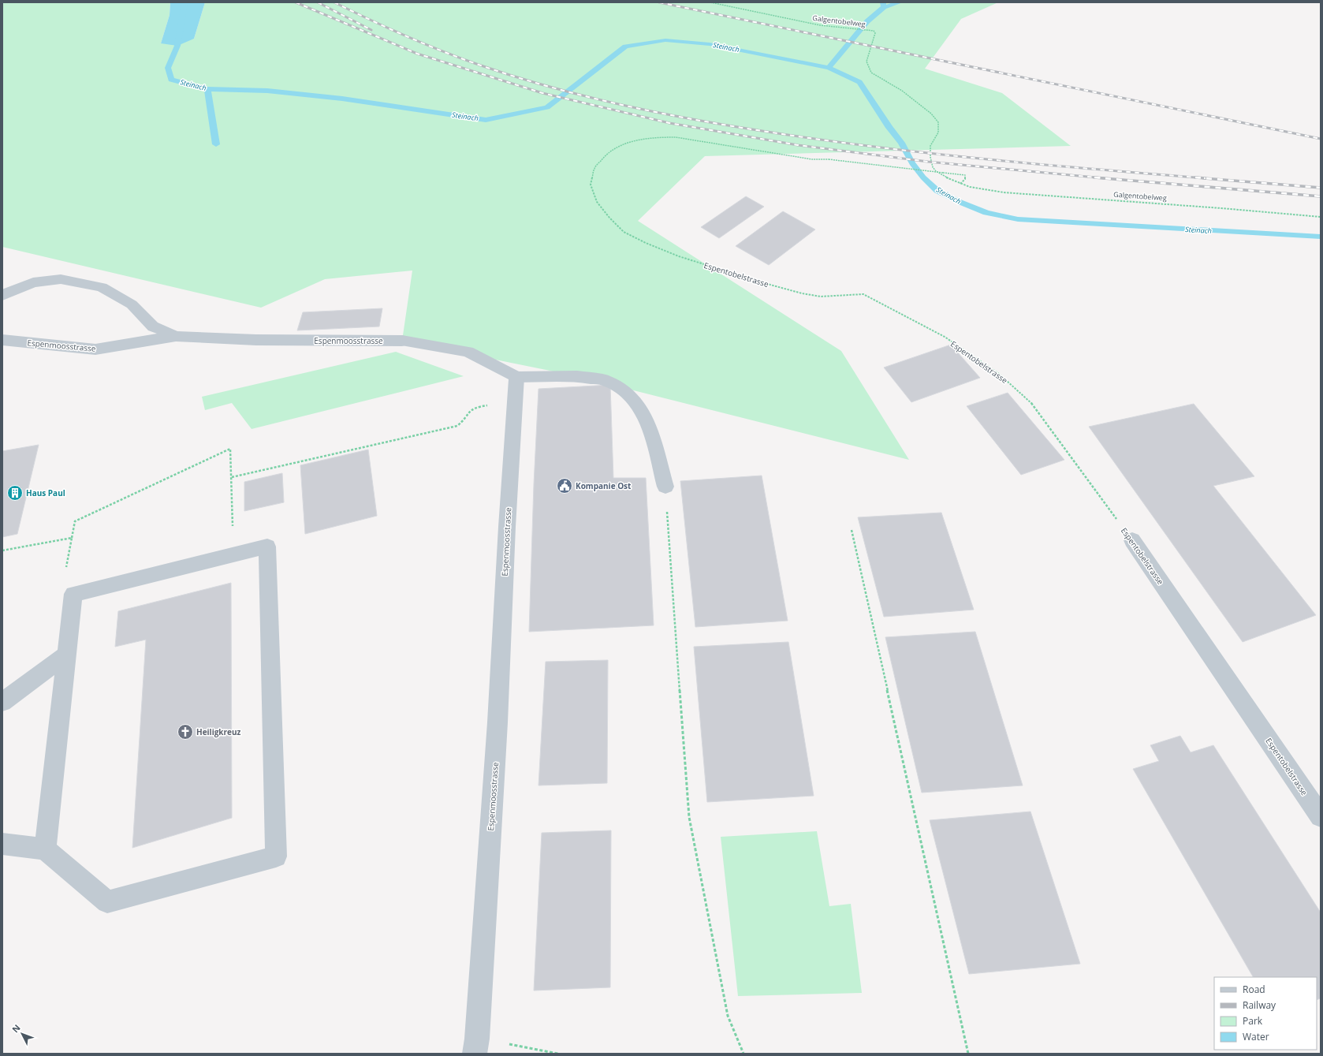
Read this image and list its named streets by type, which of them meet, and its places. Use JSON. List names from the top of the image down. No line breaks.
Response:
{"streets":{"street":["Espentobelstrasse","Espenmoosstrasse"],"path":["Galgentobelweg"]},"crossings":[["Galgentobelweg","Espentobelstrasse"]],"water":["Steinach"],"places":{"public building":["Kompanie Ost"],"building":["Haus Paul"],"church":["Heiligkreuz"]},"legend":["Road","Railway","Park","Water"],"north":"top left"}
